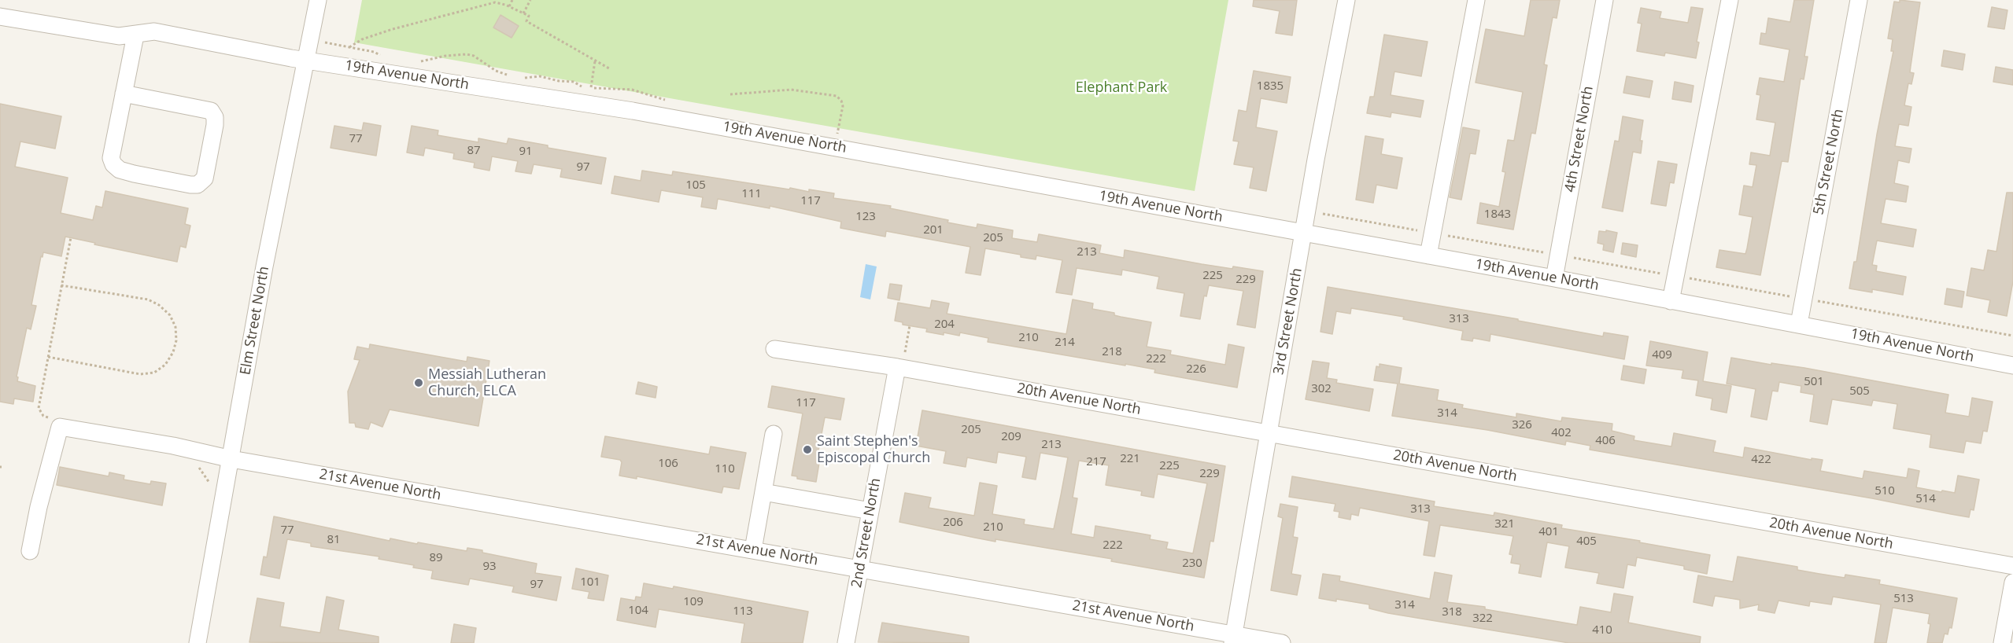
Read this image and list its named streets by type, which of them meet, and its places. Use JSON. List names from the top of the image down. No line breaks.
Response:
{"streets":{"street":["19th Avenue North","4th Street North","5th Street North","Elm Street North","3rd Street North","20th Avenue North","21st Avenue North","2nd Street North"]},"crossings":[["19th Avenue North","4th Street North"],["19th Avenue North","5th Street North"],["19th Avenue North","Elm Street North"],["19th Avenue North","3rd Street North"],["Elm Street North","21st Avenue North"],["3rd Street North","20th Avenue North"],["3rd Street North","21st Avenue North"],["20th Avenue North","2nd Street North"],["21st Avenue North","2nd Street North"]],"parks":["Elephant Park"],"places":["Messiah Lutheran Church, ELCA","Saint Stephen's Episcopal Church"],"house_numbers":["1835","77","87","91","97","105","111","117","1843","123","201","205","213","225","229","313","204","210","214","218","409","222","226","501","302","505","117","314","326","205","402","209","406","213","221","422","217","106","225","110","229","510","514","313","206","321","210","77","401","81","405","222","89","230","93","101","97","513","109","314","104","113","318","322","410"]}
